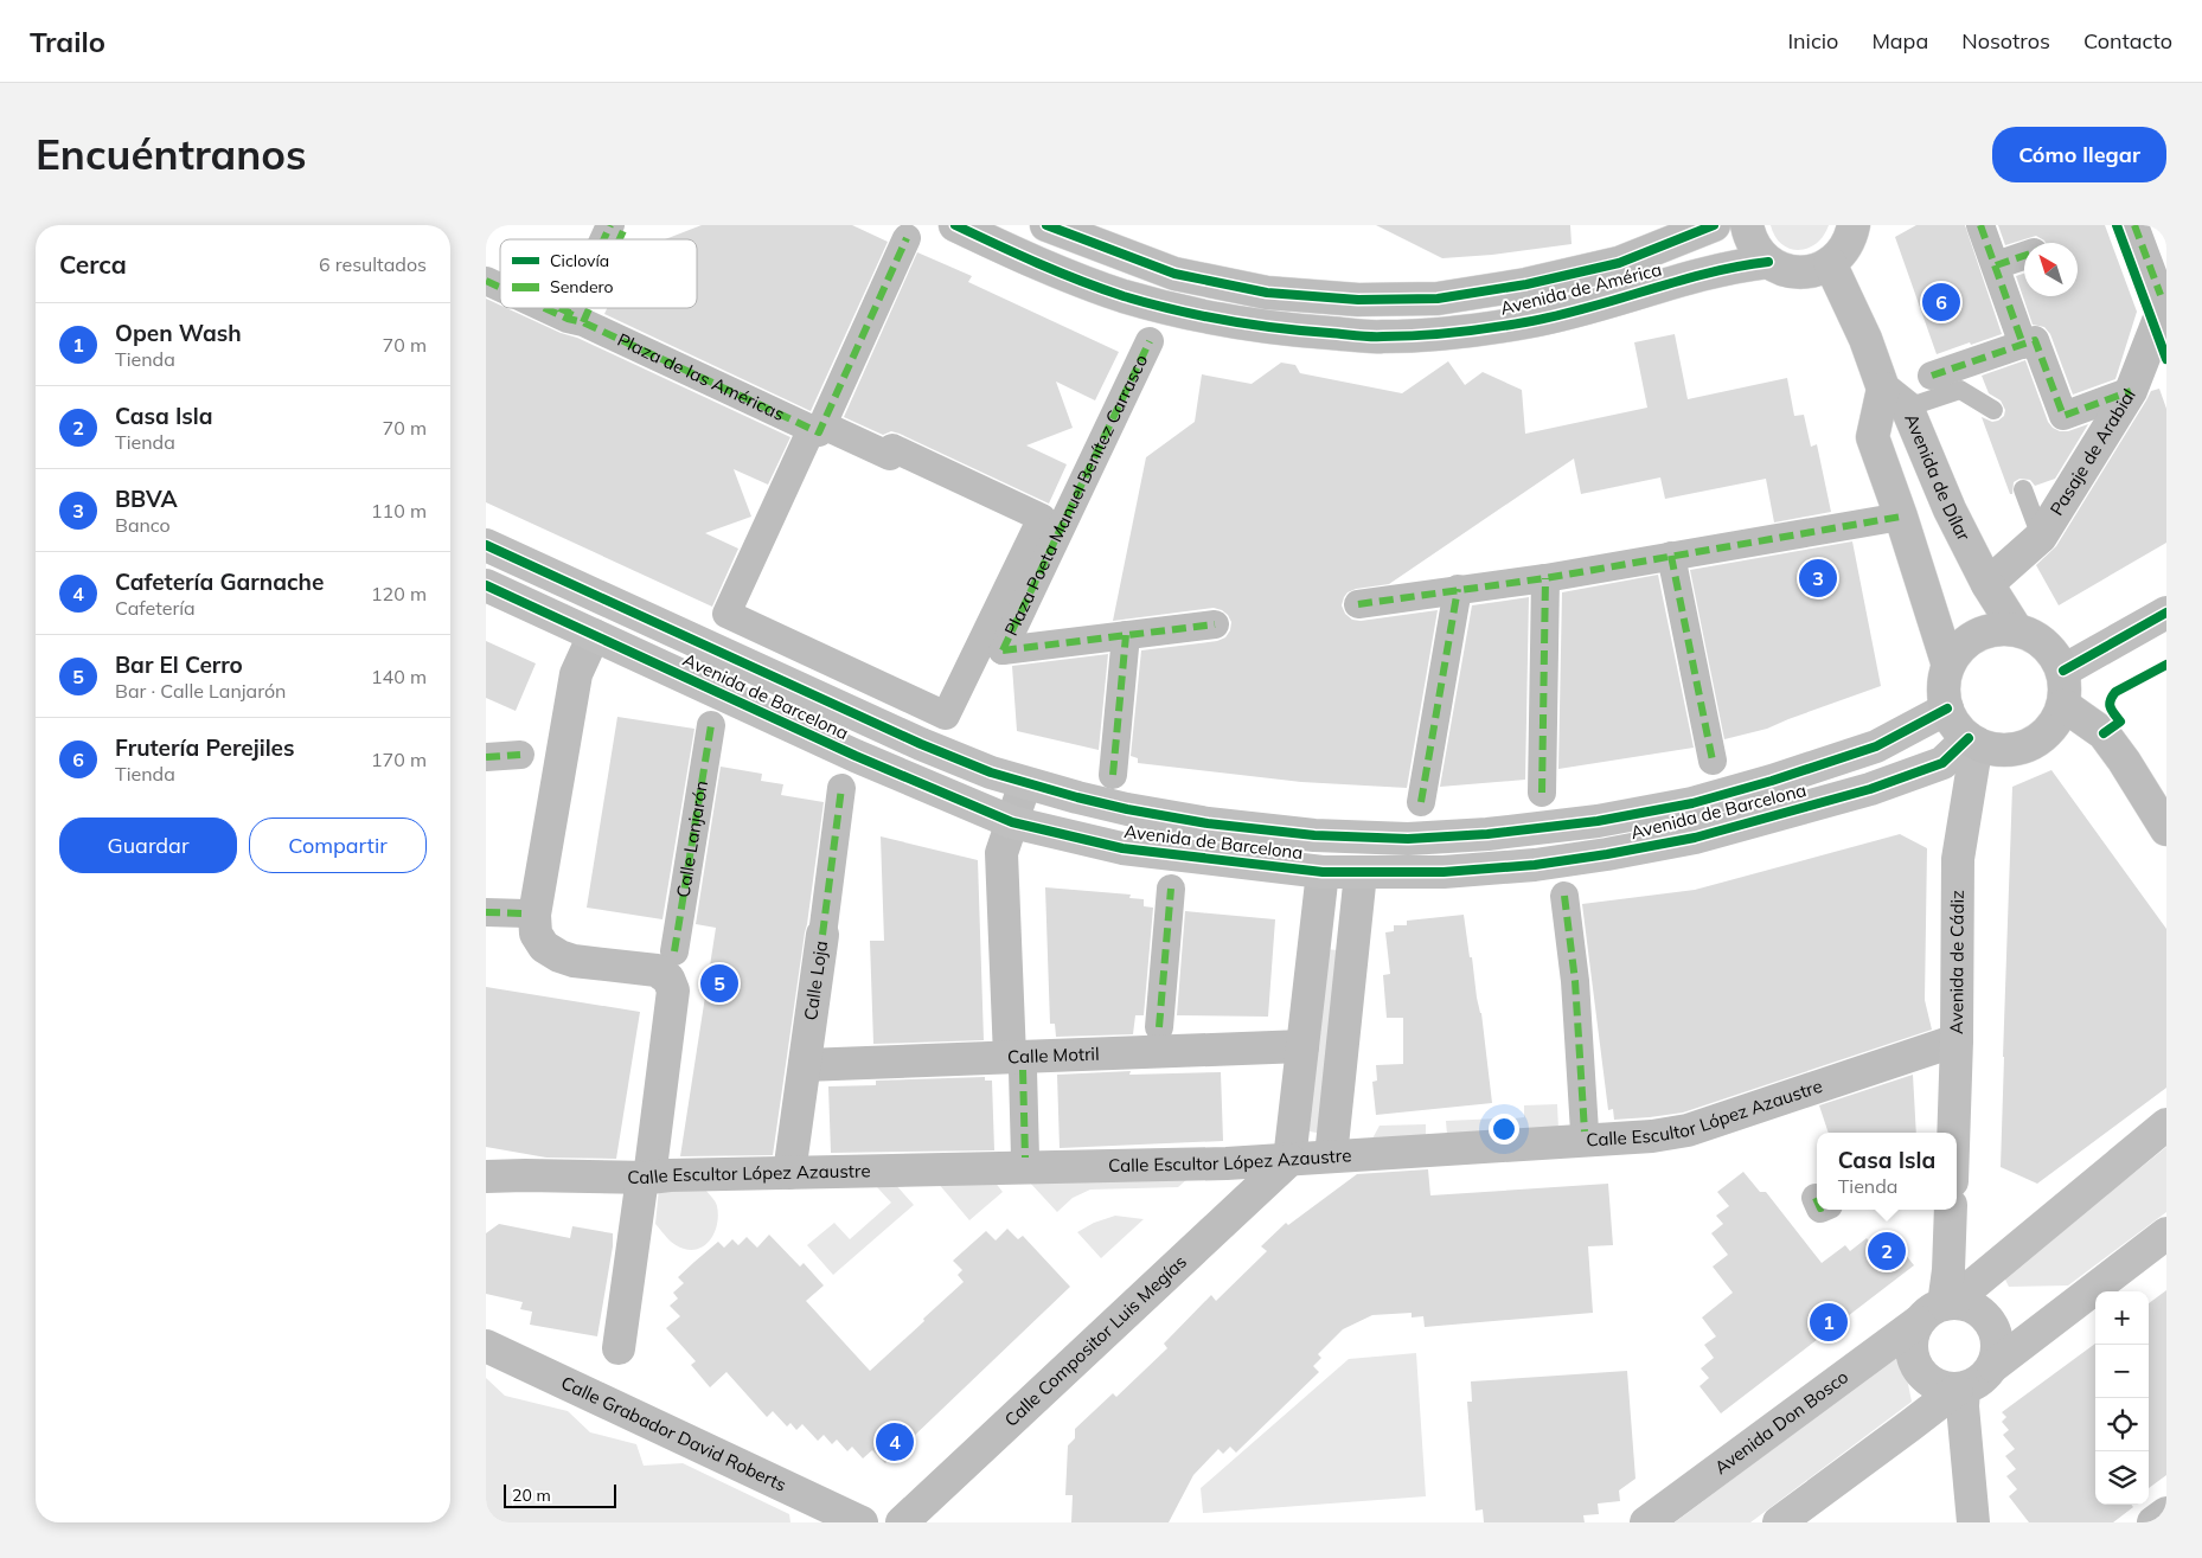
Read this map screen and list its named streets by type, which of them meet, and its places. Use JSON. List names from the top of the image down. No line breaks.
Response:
{"streets":{"main road":["Avenida de Barcelona","Avenida de Cádiz","Avenida Don Bosco"],"street":["Avenida de América","Plaza de las Américas","Pasaje de Arabial","Avenida de Dílar","Plaza Poeta Manuel Benítez Carrasco","Calle Lanjarón","Calle Loja","Calle Motril","Calle Escultor López Azaustre","Calle Compositor Luis Megías","Calle Grabador David Roberts"]},"crossings":[["Plaza de las Américas","Plaza Poeta Manuel Benítez Carrasco"],["Pasaje de Arabial","Avenida de Dílar"],["Avenida de Dílar","Avenida de Barcelona"],["Avenida de Dílar","Avenida de Cádiz"],["Avenida de Barcelona","Avenida de Cádiz"],["Avenida de Cádiz","Calle Escultor López Azaustre"],["Calle Loja","Calle Motril"],["Calle Loja","Calle Escultor López Azaustre"],["Calle Escultor López Azaustre","Calle Compositor Luis Megías"]],"legend":["Ciclovía","Sendero"],"scale_bar":"20 m","north":"top left","page":{"header":"Trailo","nav":["Inicio","Mapa","Nosotros","Contacto"],"buttons":["Cómo llegar",["Guardar","Compartir"]],"title":"Encuéntranos","heading":["Cerca","6 resultados"],"pins":["6","3","5","2","1","4"],"list":[{"mark":"1","name":"Open Wash","note":"Tienda","value":"70 m"},{"mark":"2","name":"Casa Isla","note":"Tienda","value":"70 m"},{"mark":"3","name":"BBVA","note":"Banco","value":"110 m"},{"mark":"4","name":"Cafetería Garnache","note":"Cafetería","value":"120 m"},{"mark":"5","name":"Bar El Cerro","note":"Bar · Calle Lanjarón","value":"140 m"},{"mark":"6","name":"Frutería Perejiles","note":"Tienda","value":"170 m"}],"popup":["Casa Isla","Tienda"],"map_buttons":["+","−"],"scale":"20 m"}}
